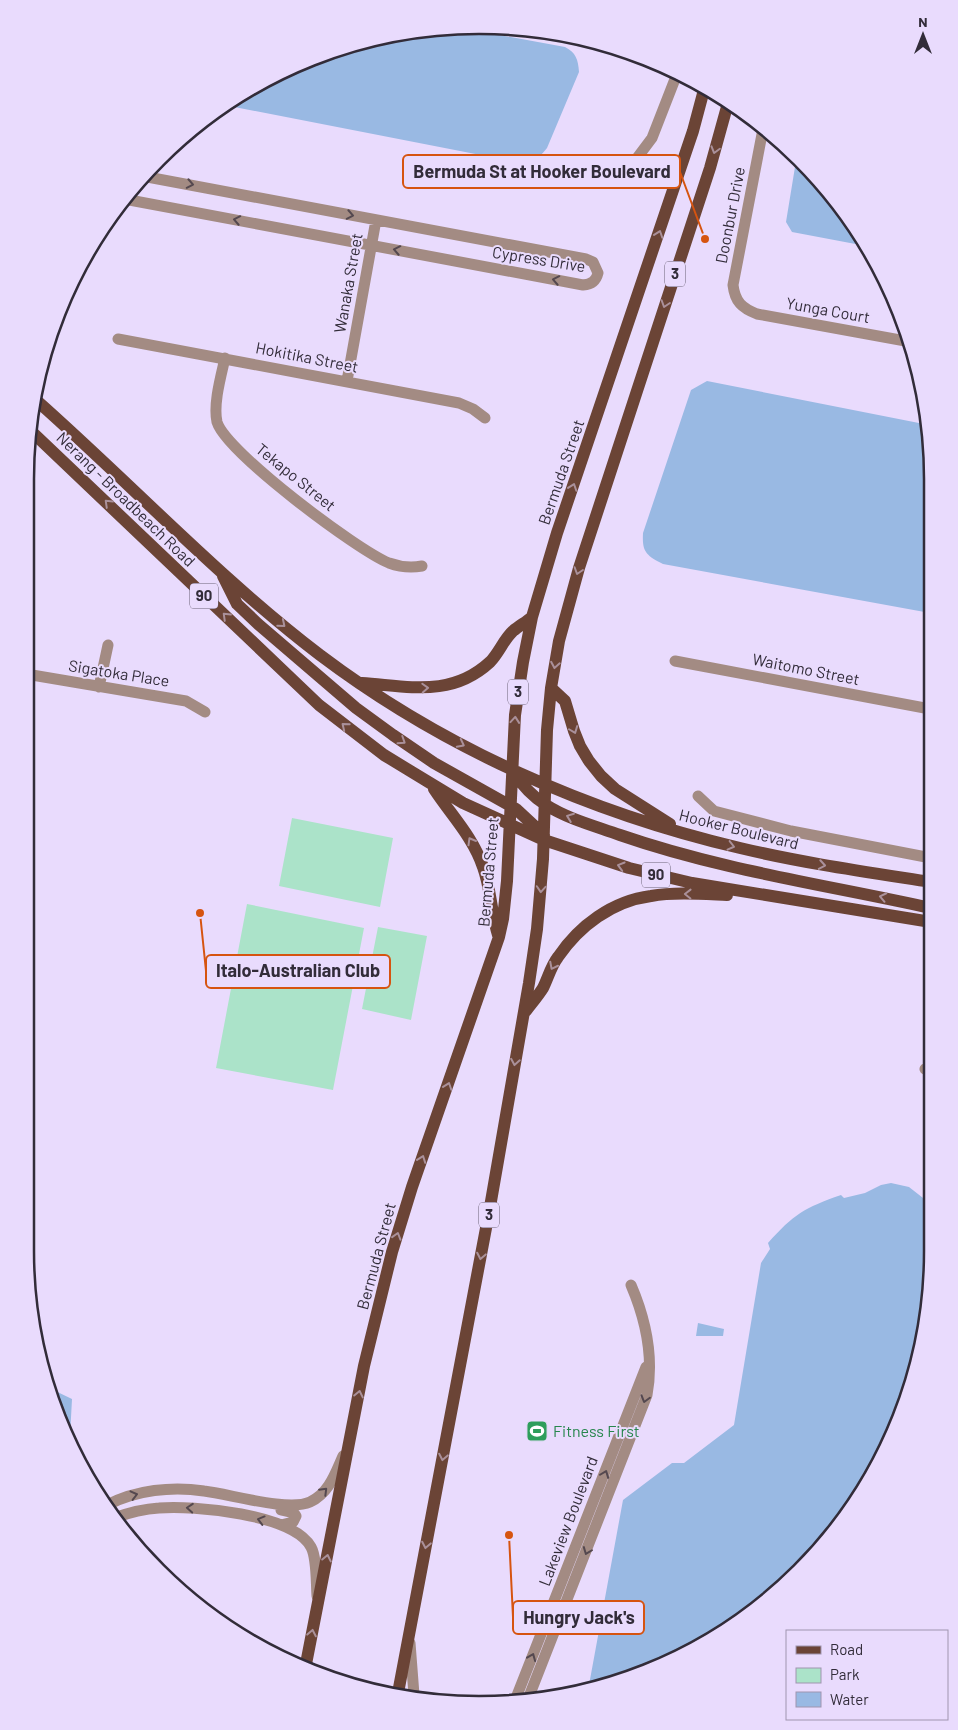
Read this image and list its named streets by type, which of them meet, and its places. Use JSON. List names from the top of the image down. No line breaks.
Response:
{"streets":{"main road":["3","Bermuda Street","Nerang - Broadbeach Road","90","Hooker Boulevard"],"street":["Doonbur Drive","Cypress Drive","Wanaka Street","Yunga Court","Hokitika Street","Tekapo Street","Waitomo Street","Sigatoka Place","Lakeview Boulevard"]},"crossings":[["Doonbur Drive","Yunga Court"],["Cypress Drive","Wanaka Street"],["3","90"],["3","Hooker Boulevard"],["Wanaka Street","Hokitika Street"],["Hokitika Street","Tekapo Street"],["Bermuda Street","Nerang - Broadbeach Road"],["Bermuda Street","90"],["Nerang - Broadbeach Road","90"],["90","Hooker Boulevard"]],"places":{"other":["Bermuda St at Hooker Boulevard","Italo-Australian Club","Hungry Jack's"],"sports":["Fitness First"]},"legend":["Road","Park","Water"],"north":"top"}
